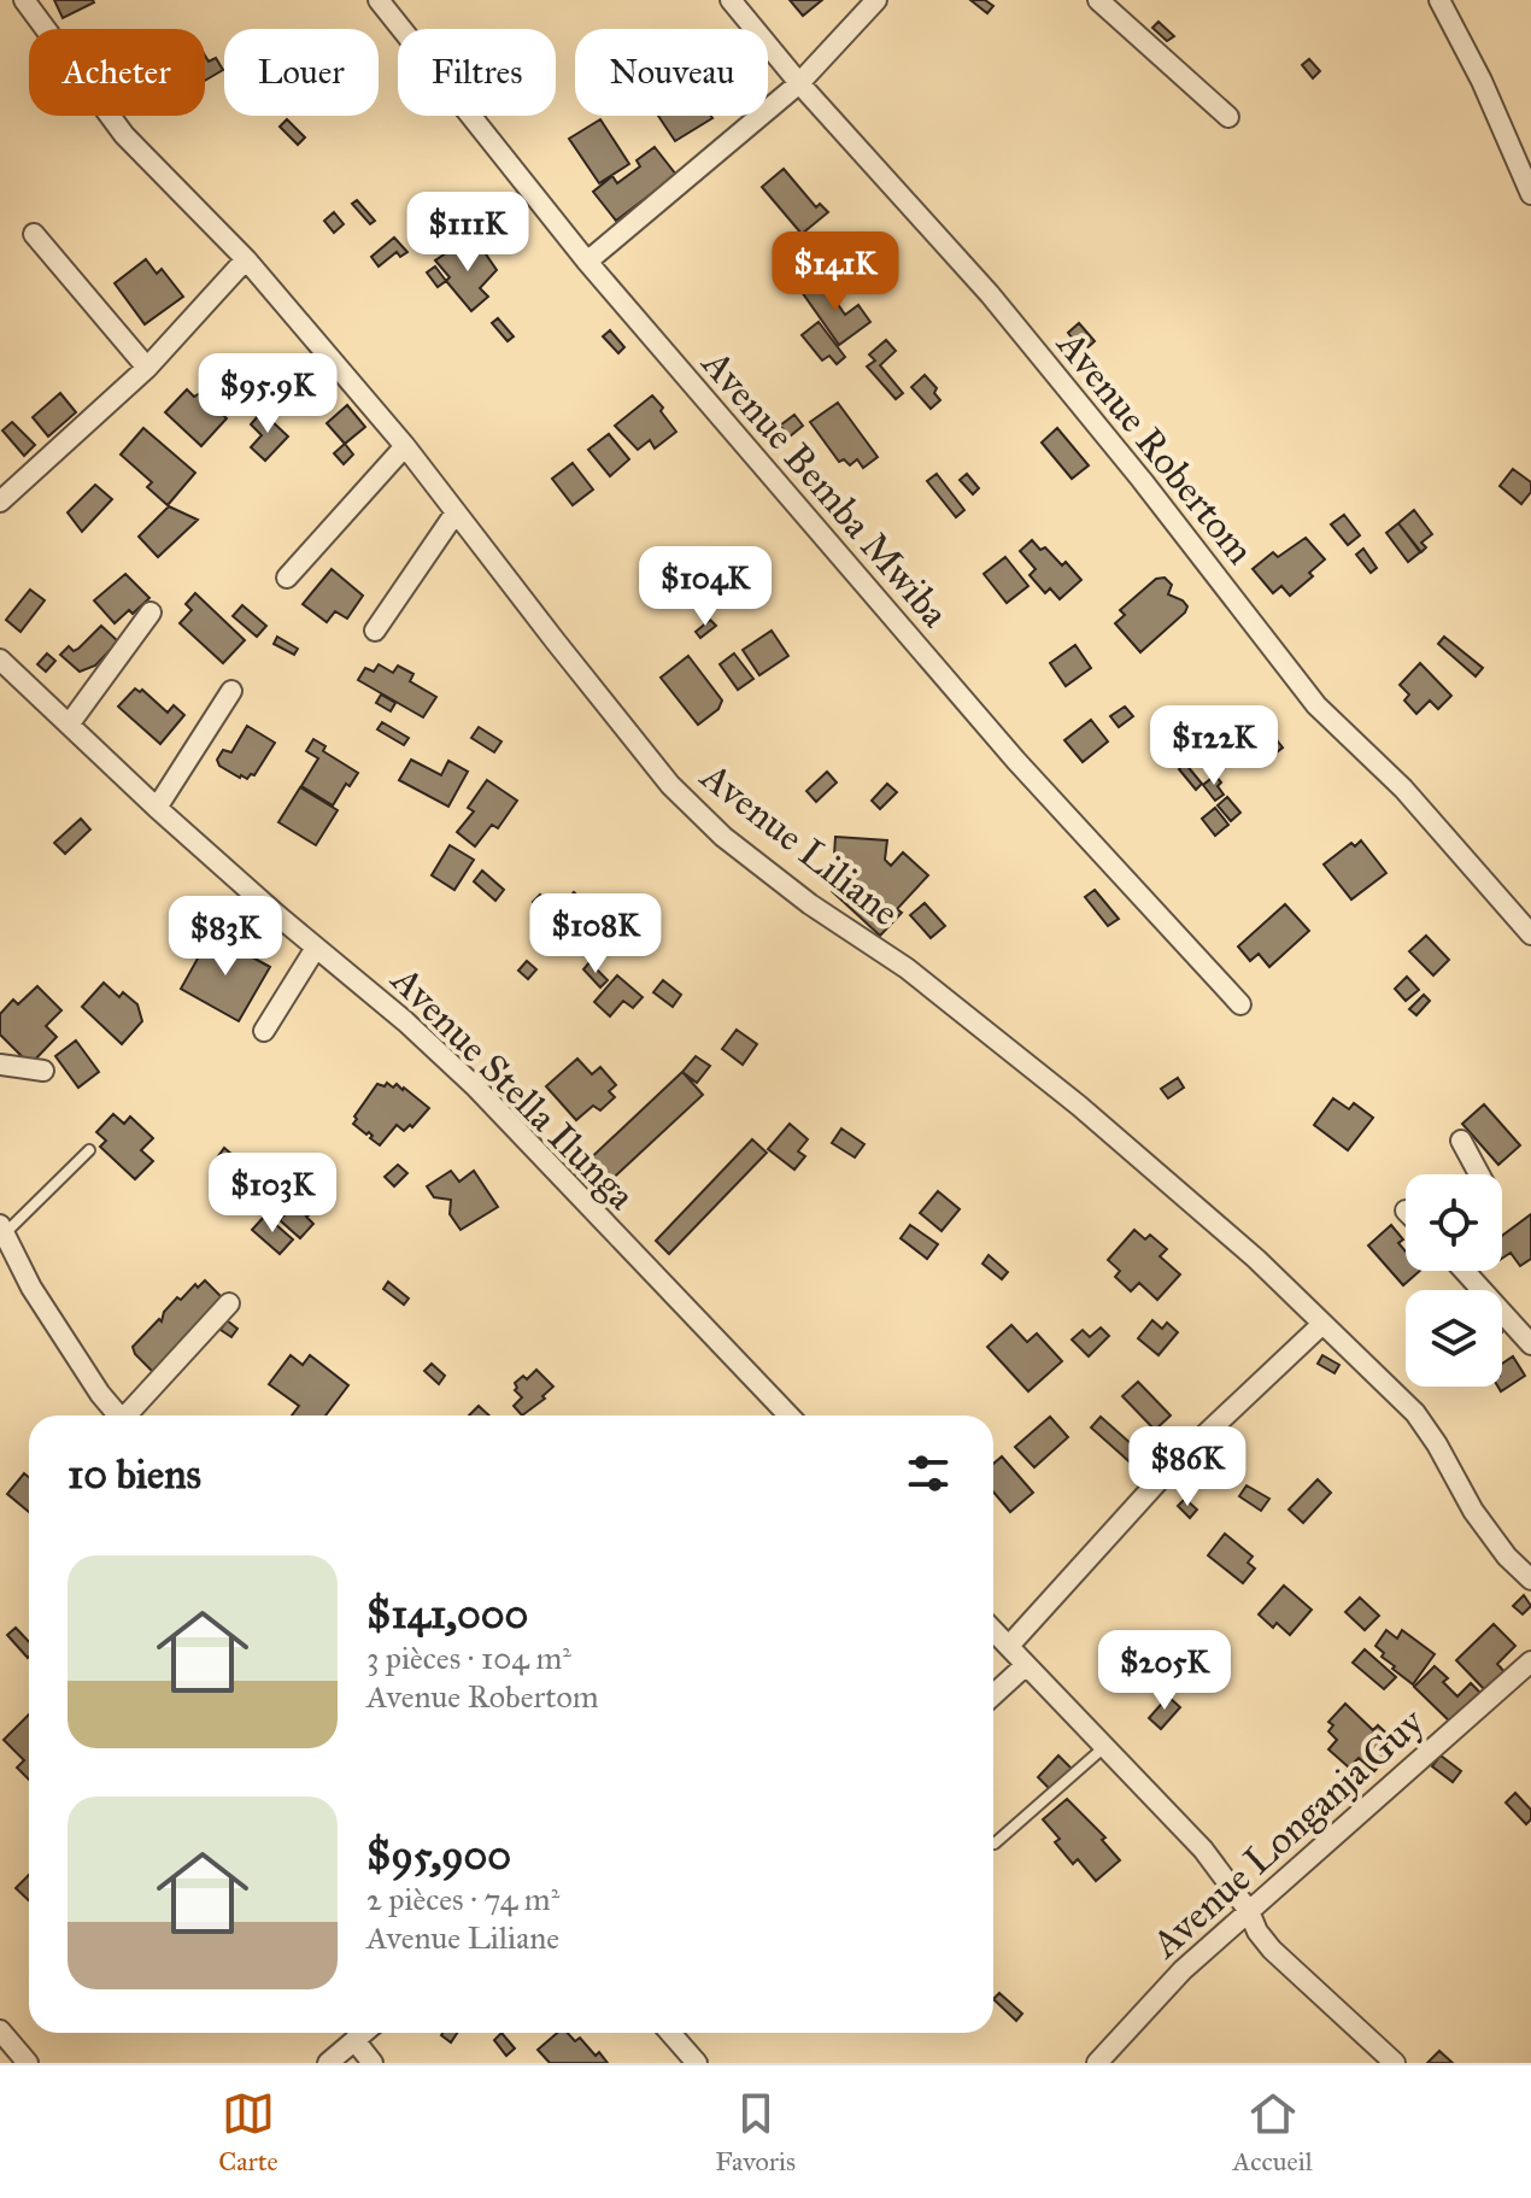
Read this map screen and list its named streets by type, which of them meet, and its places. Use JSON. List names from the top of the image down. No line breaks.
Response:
{"streets":{"street":["Avenue Robertom","Avenue Bemba Mwiba","Avenue Liliane","Avenue Stella Ilunga","Avenue Longanja Guy"]},"page":{"chip":["Acheter","Louer","Filtres","Nouveau"],"price":["$111K","$141K","$95.9K","$104K","$122K","$108K","$83K","$103K","$86K","$205K"],"heading":"10 biens","list":[{"name":"$141,000","note":"3 pièces · 104 m² · Avenue Robertom"},{"name":"$95,900","note":"2 pièces · 74 m² · Avenue Liliane"}],"tabs":["Carte","Favoris","Accueil"]}}
